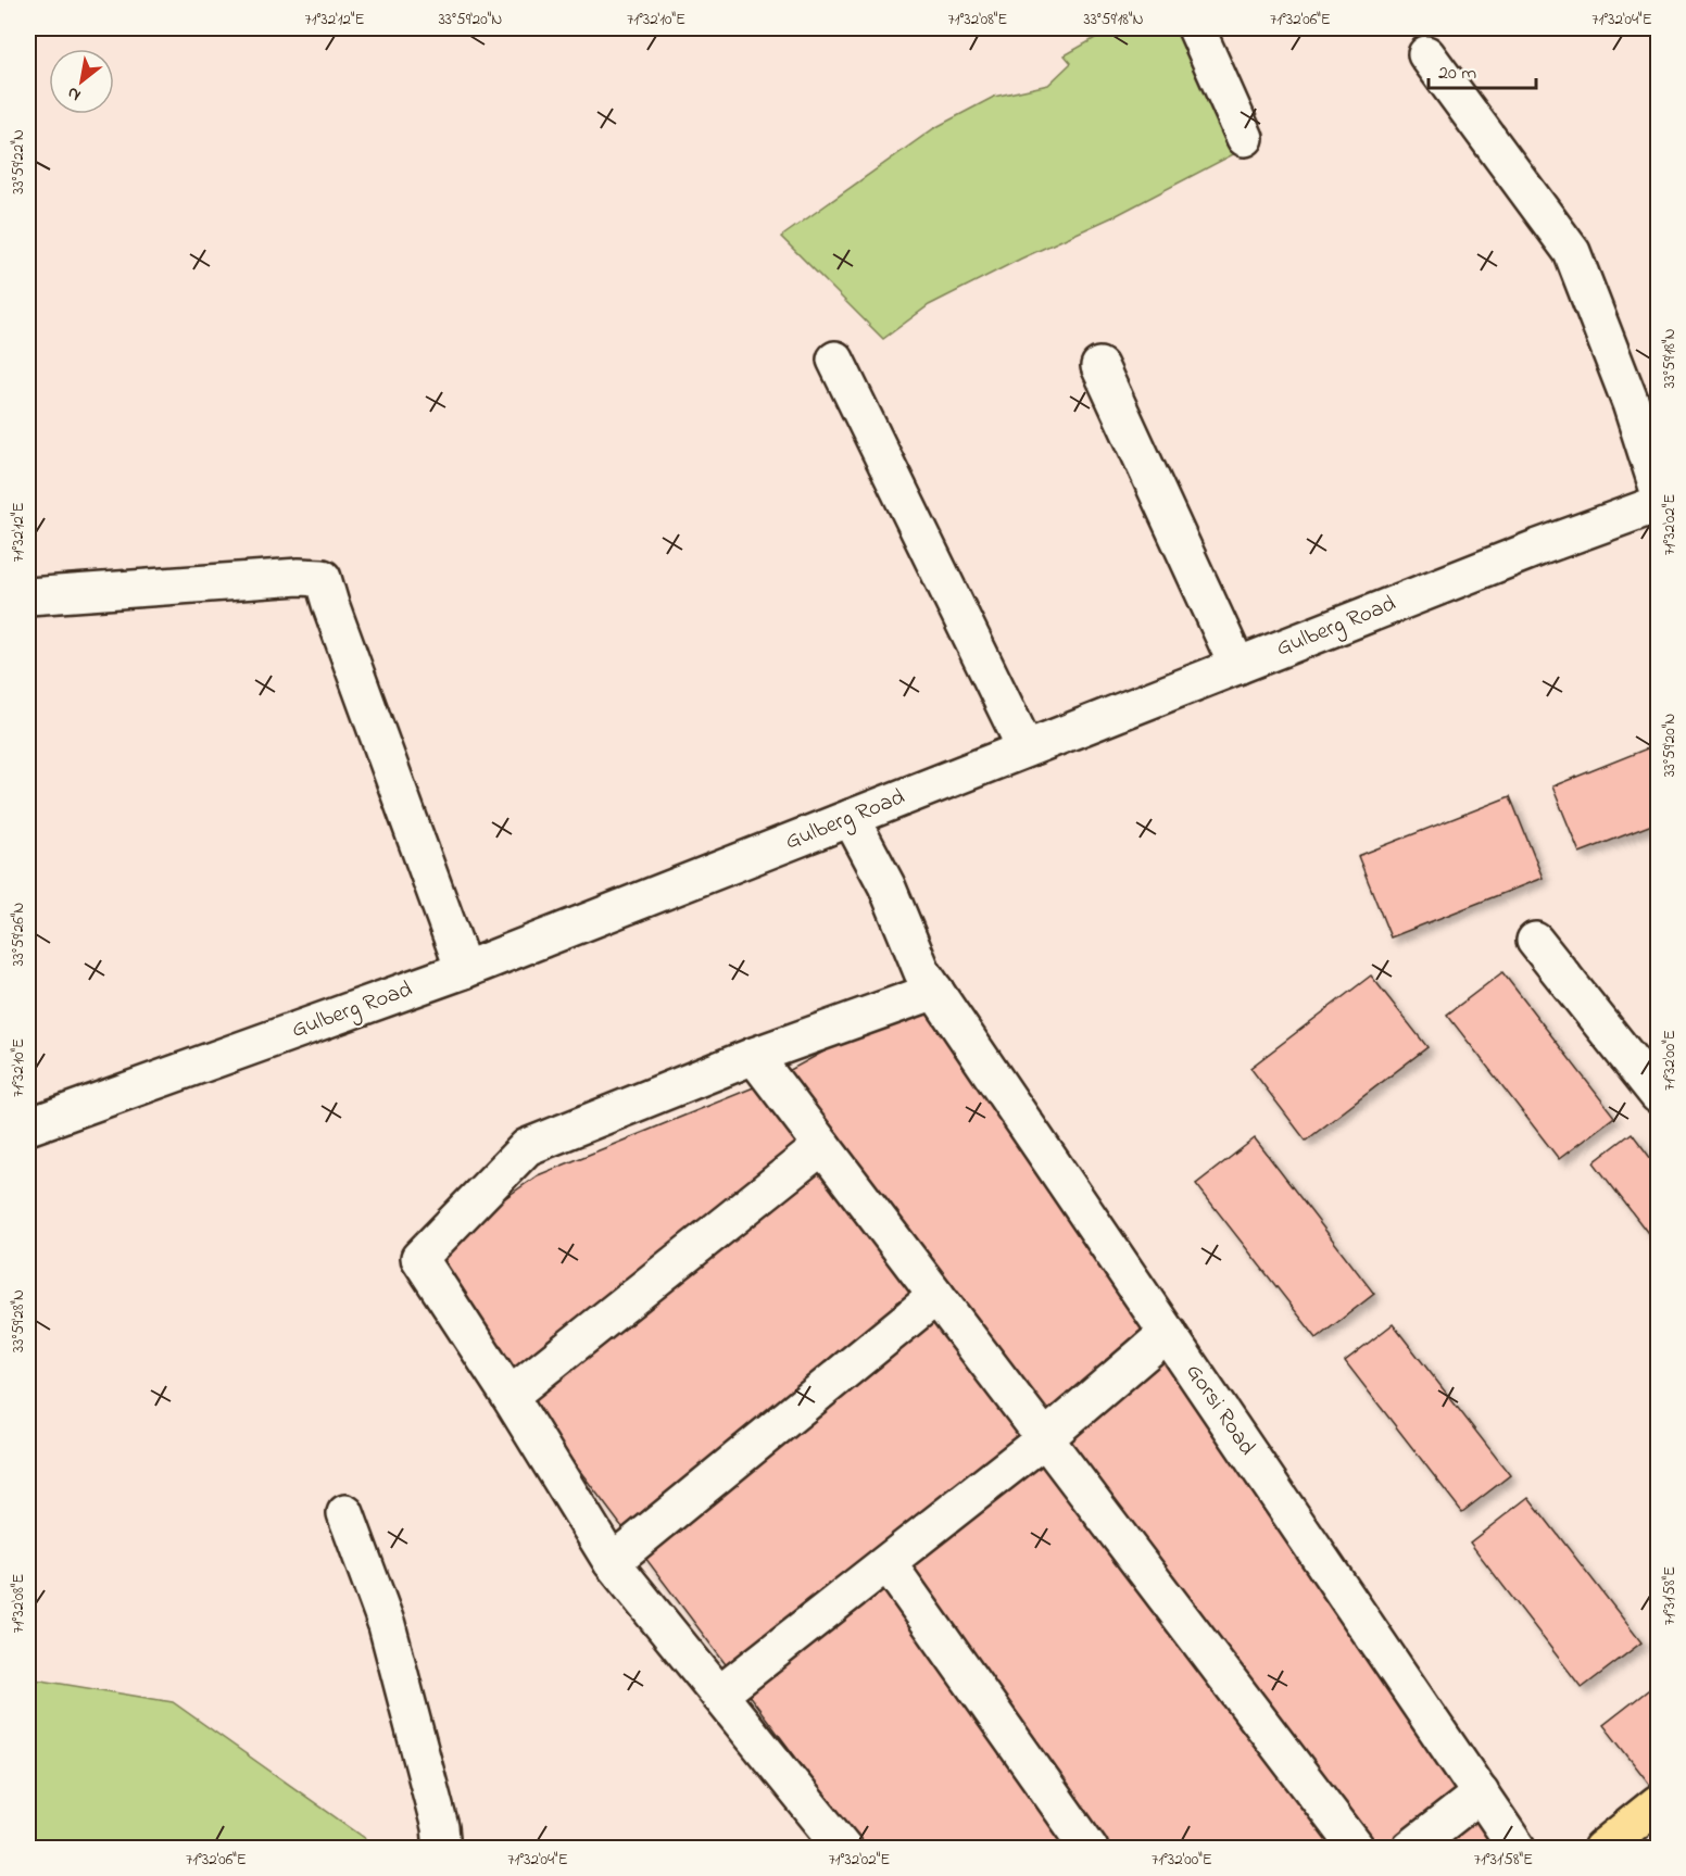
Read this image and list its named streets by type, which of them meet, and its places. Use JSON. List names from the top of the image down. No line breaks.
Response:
{"streets":{"street":["Gulberg Road","Gorsi Road"]},"crossings":[["Gulberg Road","Gorsi Road"]],"scale_bar":"20 m","north":"bottom left","coordinates":["71°32'12\"E","33°59'20\"N","71°32'10\"E","71°32'08\"E","33°59'18\"N","71°32'06\"E","71°32'04\"E","33°59'22\"N","71°32'02\"E","33°59'26\"N","71°32'00\"E","33°59'28\"N","71°31'58\"E"]}
